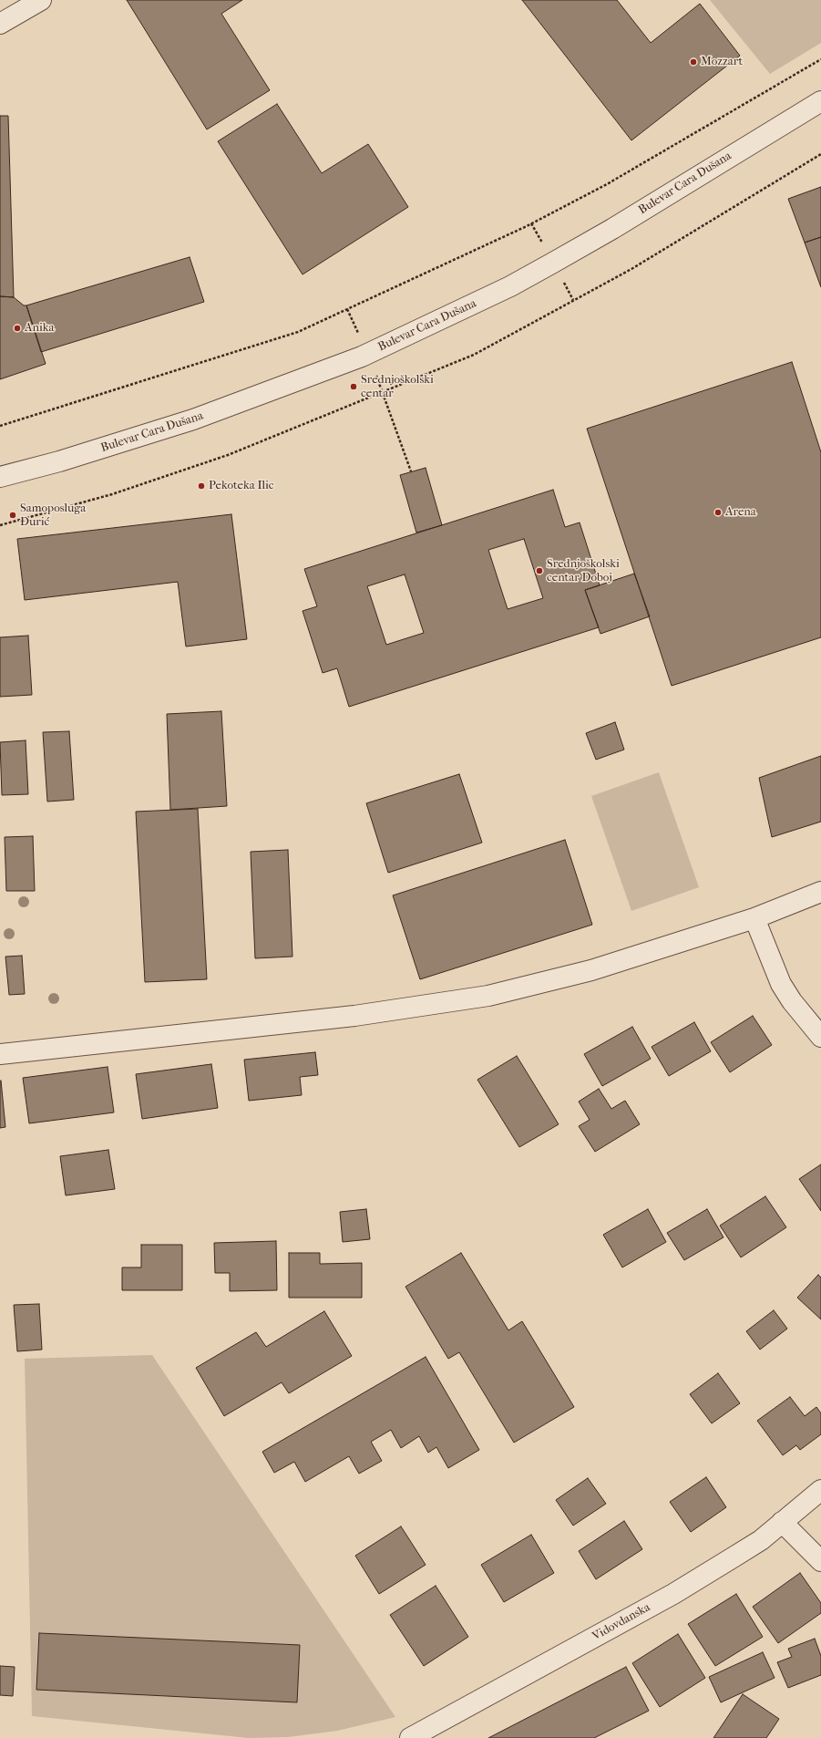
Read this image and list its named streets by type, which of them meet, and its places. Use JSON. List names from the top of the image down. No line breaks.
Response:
{"streets":{"street":["Bulevar Cara Dušana","Vidovdanska"]},"places":["Mozzart","Anika","Srednjoškolski centar","Pekoteka Ilic","Arena","Samoposluga Đurić","Srednjoškolski centar Doboj"]}
